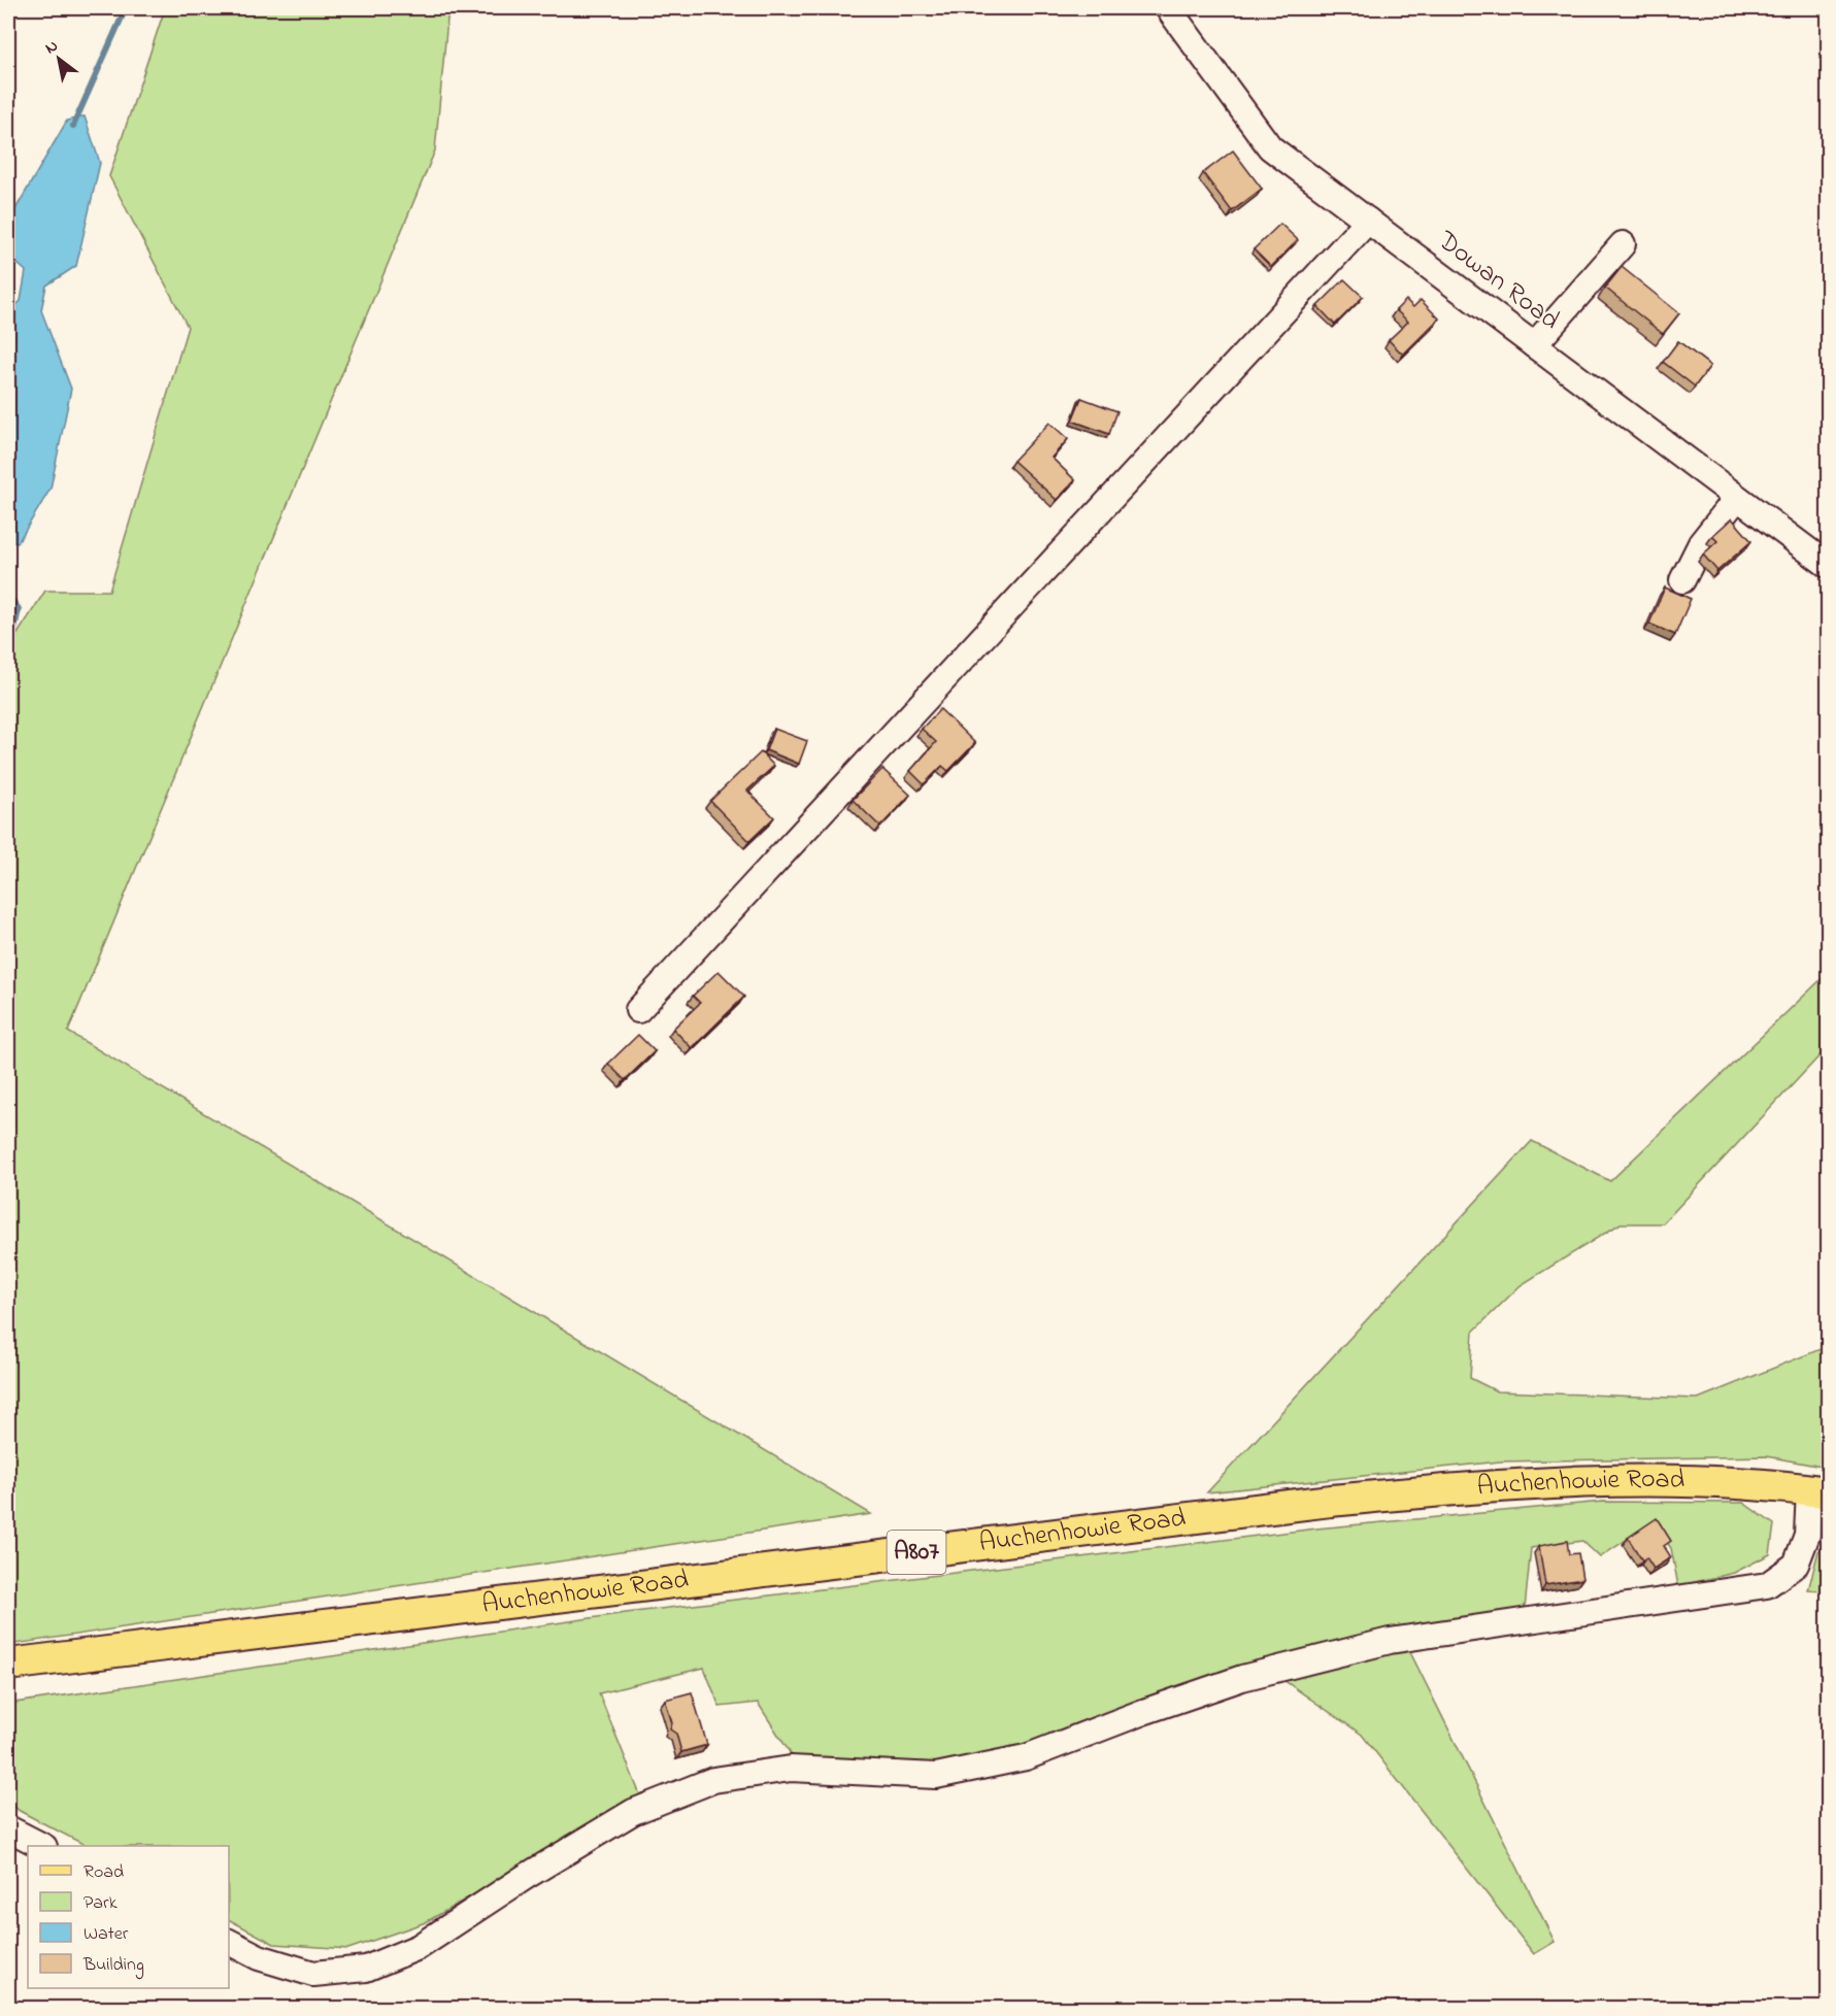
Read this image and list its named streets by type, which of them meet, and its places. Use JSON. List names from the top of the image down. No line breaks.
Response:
{"streets":{"main road":["Auchenhowie Road","A807"],"street":["Dowan Road"]},"legend":["Road","Park","Water","Building"],"north":"top left"}
